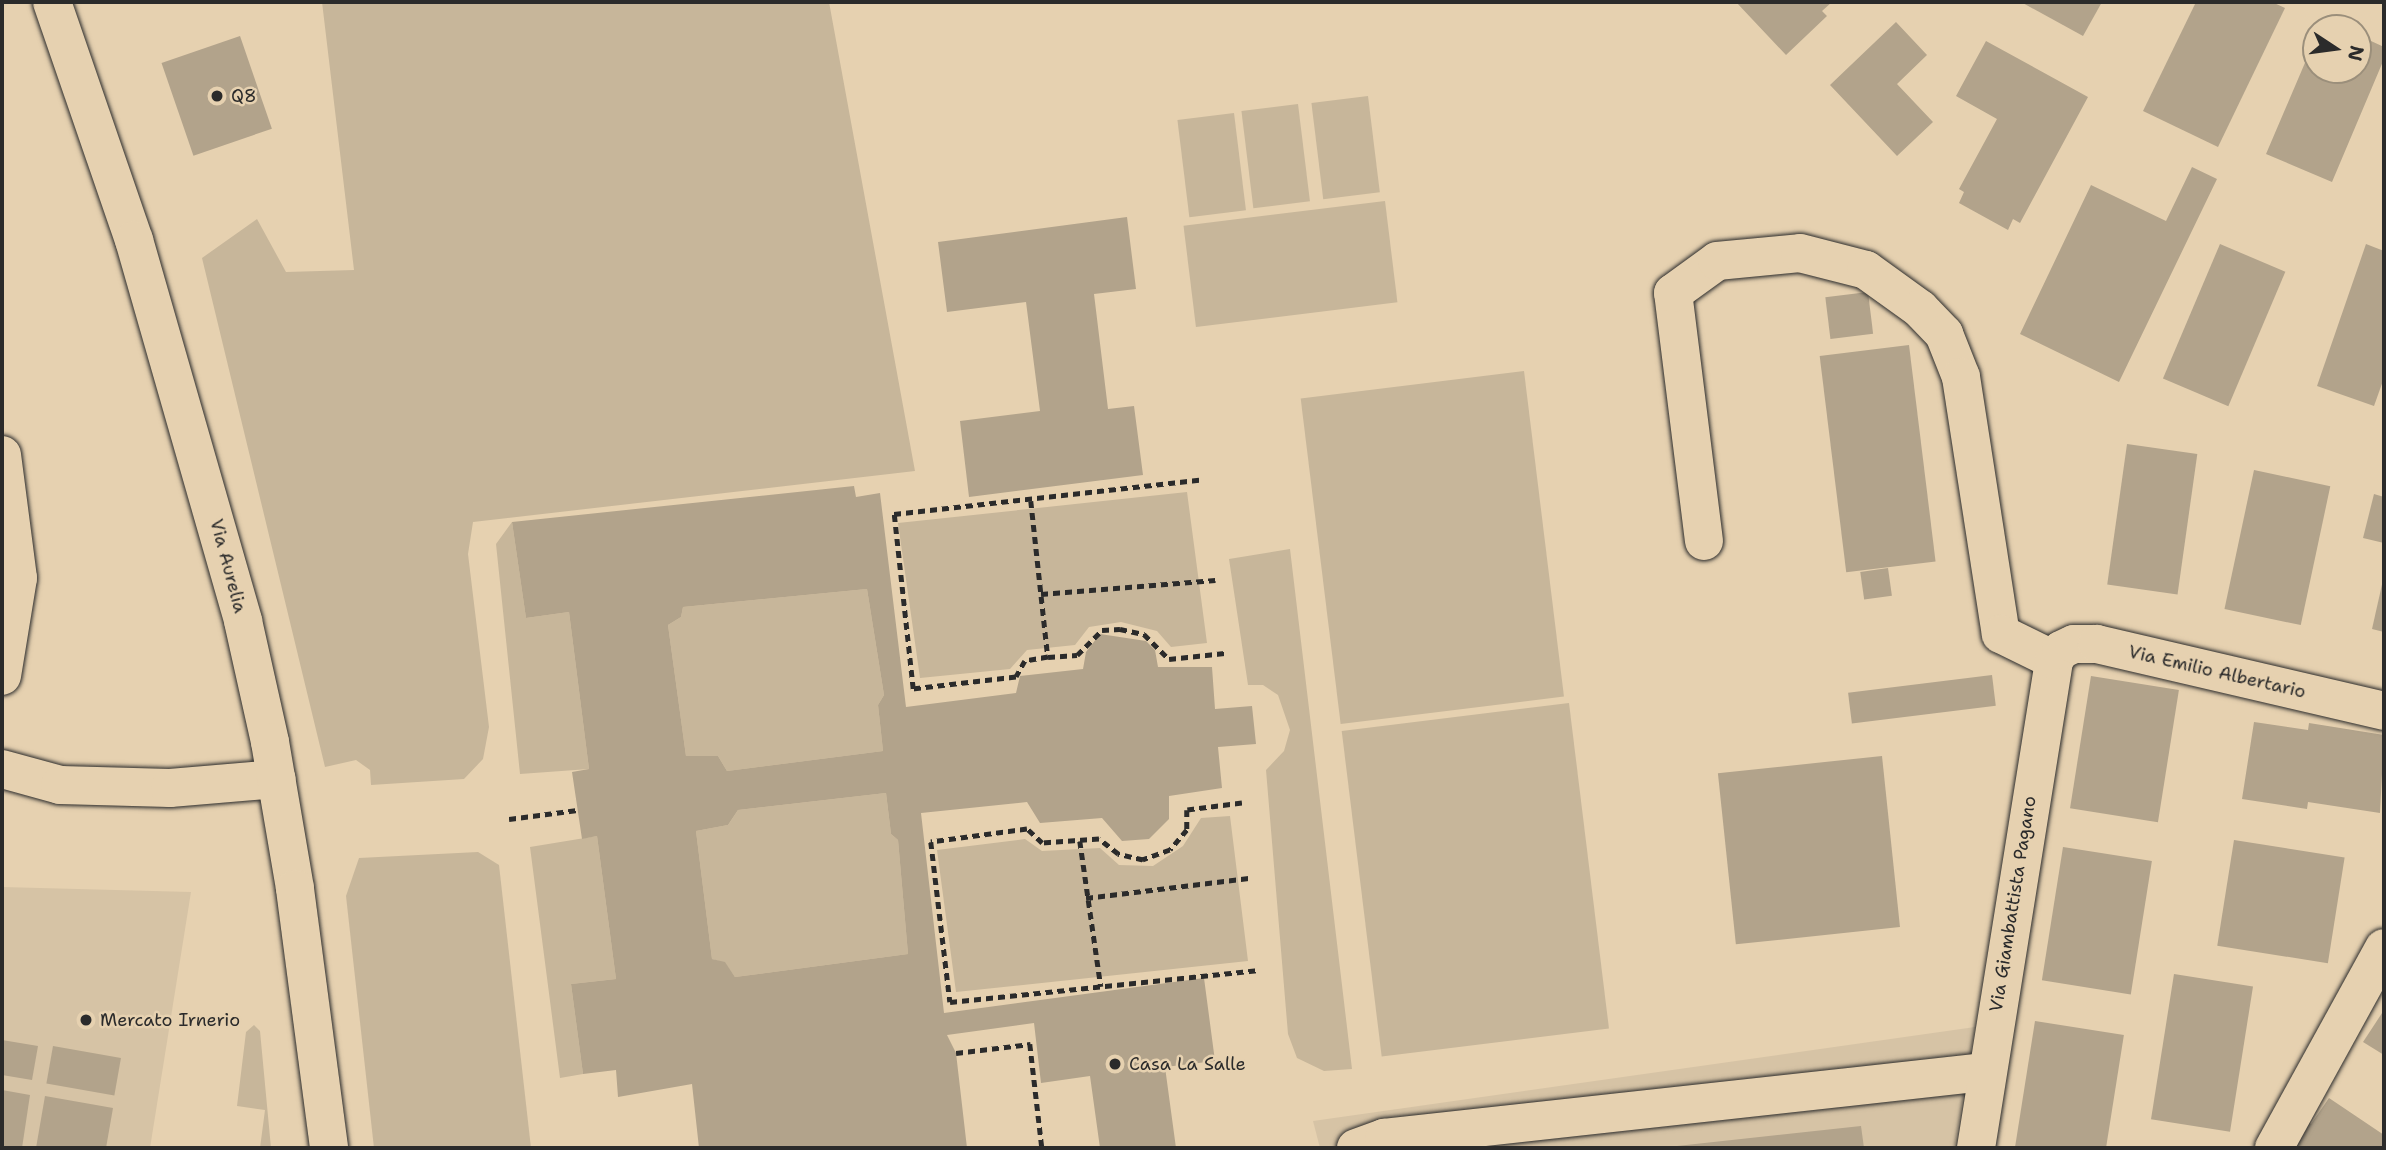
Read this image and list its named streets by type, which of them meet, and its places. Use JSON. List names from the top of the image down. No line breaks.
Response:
{"streets":{"main road":["Via Aurelia","Via Emilio Albertario","Via Giambattista Pagano"]},"crossings":[["Via Emilio Albertario","Via Giambattista Pagano"]],"places":["Q8","Mercato Irnerio","Casa La Salle"],"north":"right"}
